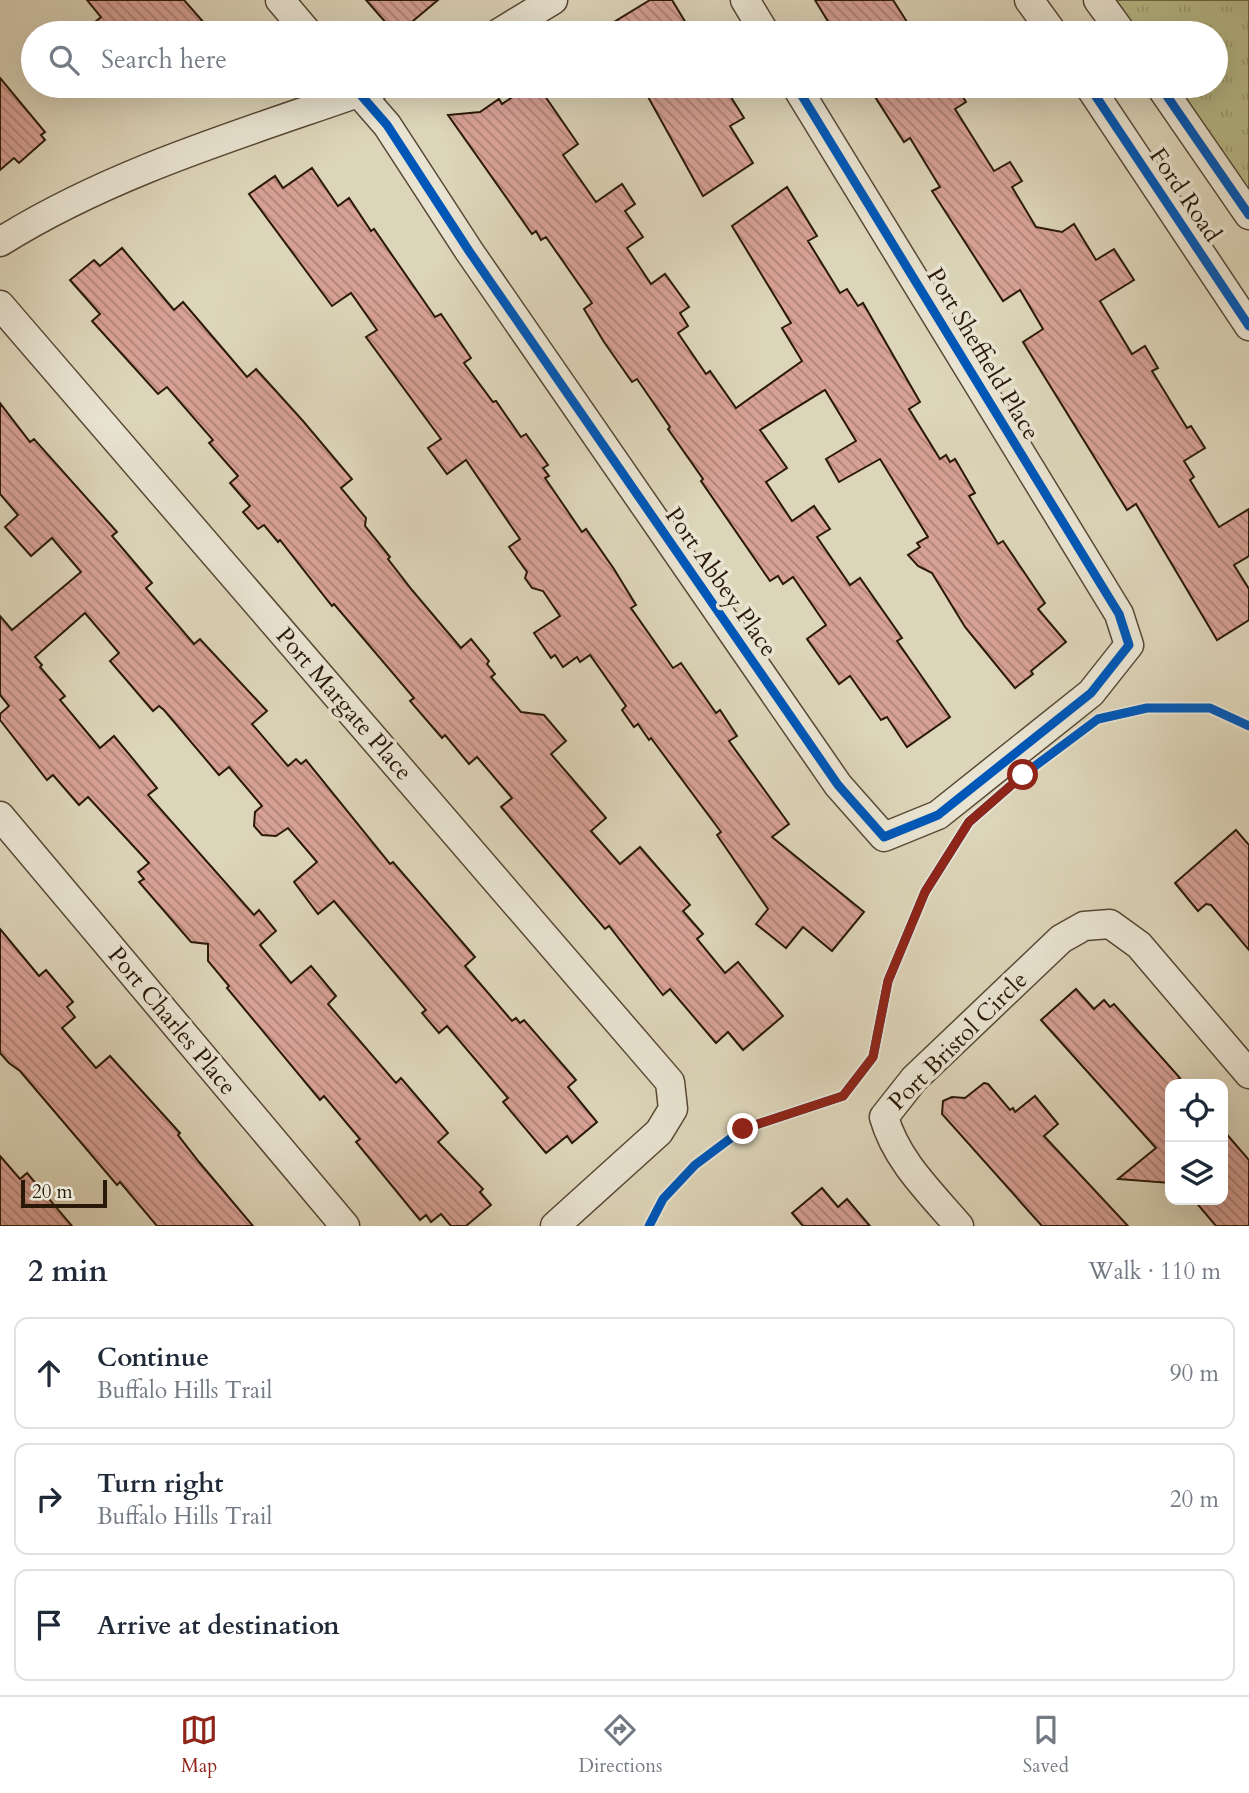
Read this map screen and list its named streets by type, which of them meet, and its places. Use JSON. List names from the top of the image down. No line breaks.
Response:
{"streets":{"street":["Ford Road","Port Sheffield Place","Port Abbey Place","Port Margate Place","Port Charles Place","Port Bristol Circle"]},"crossings":[["Port Sheffield Place","Port Abbey Place"]],"scale_bar":"20 m","page":{"search":"Search here","scale":"20 m","heading":["2 min","Walk · 110 m"],"list":[["Continue","Buffalo Hills Trail","90 m"],["Turn right","Buffalo Hills Trail","20 m"],"Arrive at destination"],"nav":["Map","Directions","Saved"]}}
